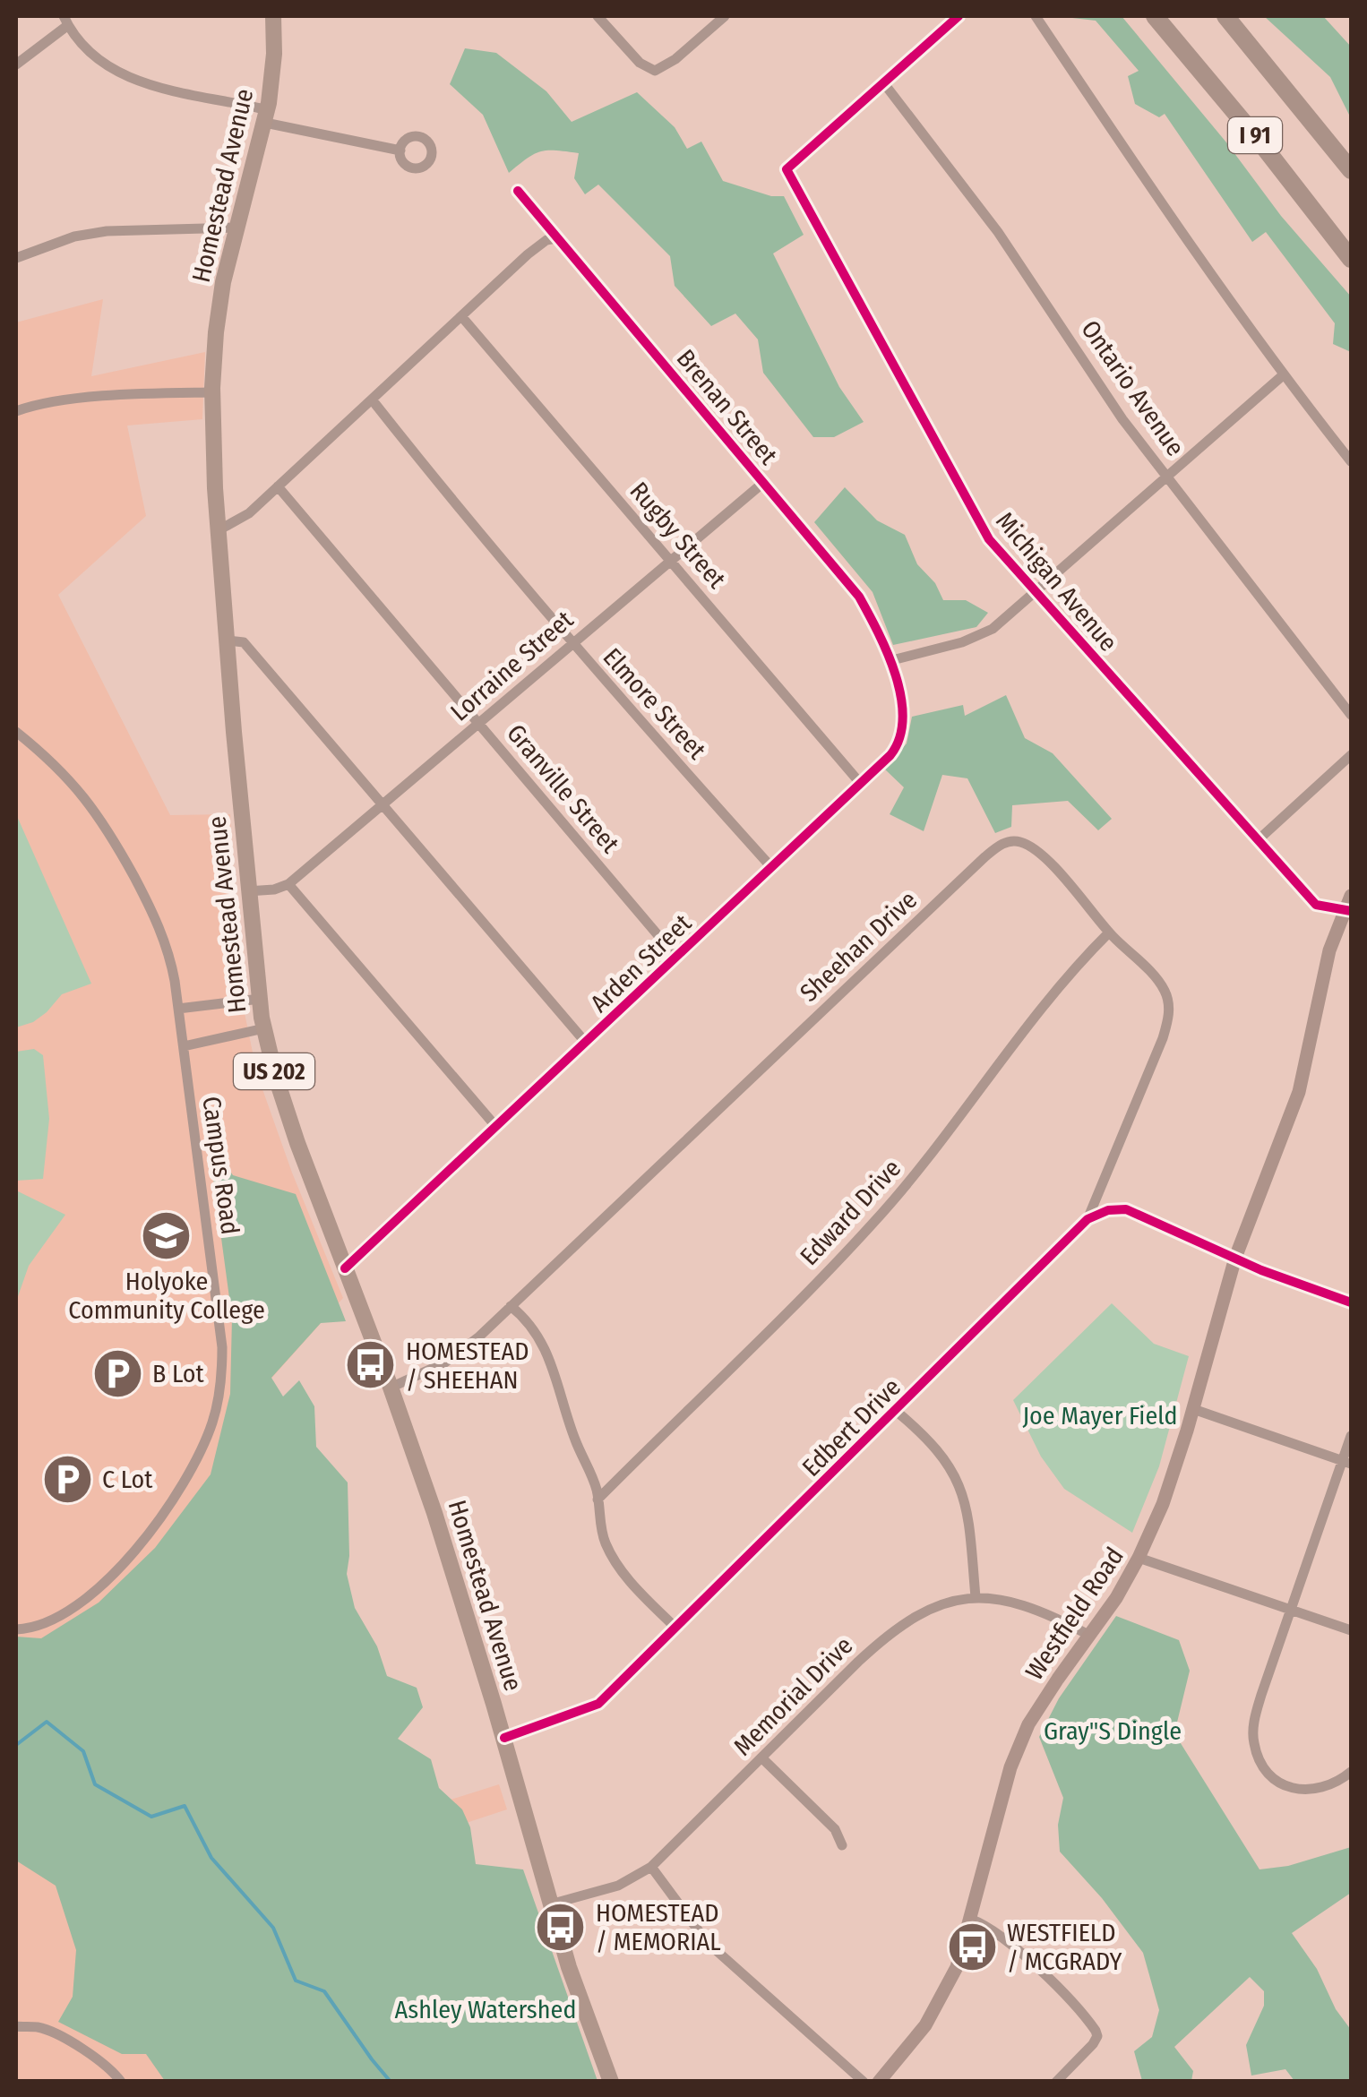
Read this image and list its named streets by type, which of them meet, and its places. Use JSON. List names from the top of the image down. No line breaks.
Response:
{"streets":{"highway":["I 91"],"main road":["Homestead Avenue","US 202","Westfield Road"],"street":["Ontario Avenue","Brenan Street","Rugby Street","Michigan Avenue","Lorraine Street","Elmore Street","Granville Street","Sheehan Drive","Arden Street","Campus Road","Edward Drive","Edbert Drive","Memorial Drive"]},"crossings":[["Homestead Avenue","Sheehan Drive"],["Homestead Avenue","Arden Street"],["Homestead Avenue","Edbert Drive"],["Homestead Avenue","Memorial Drive"],["Ontario Avenue","Michigan Avenue"],["Brenan Street","Lorraine Street"],["Brenan Street","Arden Street"],["Rugby Street","Lorraine Street"],["Rugby Street","Arden Street"],["Michigan Avenue","Westfield Road"],["Lorraine Street","Elmore Street"],["Lorraine Street","Granville Street"],["Elmore Street","Arden Street"],["Granville Street","Arden Street"],["Sheehan Drive","Edward Drive"],["Sheehan Drive","Edbert Drive"],["Westfield Road","Memorial Drive"]],"parks":["Joe Mayer Field","Gray\"S Dingle","Ashley Watershed"],"places":{"school or university":["Holyoke Community College"],"bus stop":["HOMESTEAD / SHEEHAN","HOMESTEAD / MEMORIAL","WESTFIELD / MCGRADY"],"parking":["B Lot","C Lot"]}}
